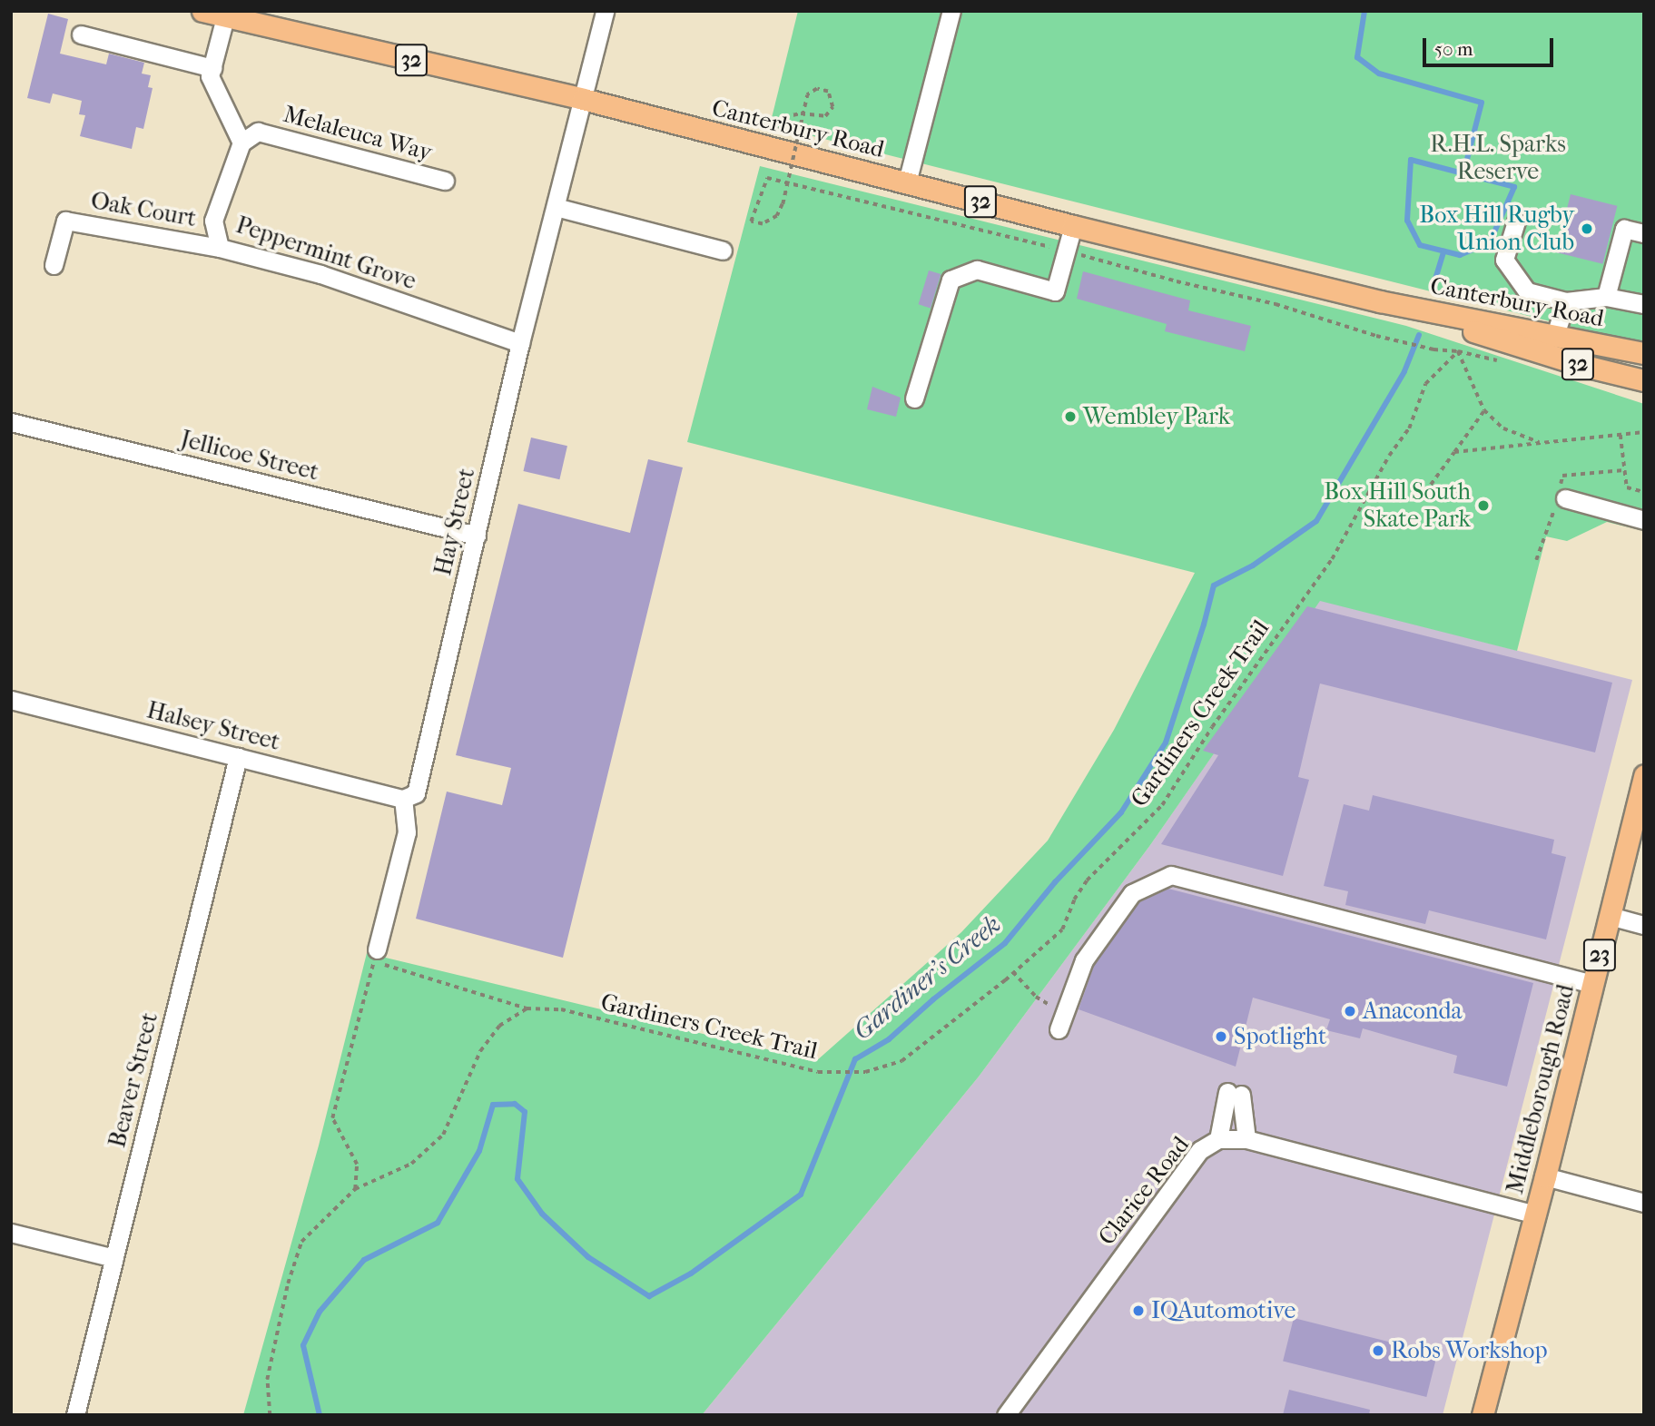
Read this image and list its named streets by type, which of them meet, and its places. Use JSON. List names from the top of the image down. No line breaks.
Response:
{"streets":{"main road":["32","Canterbury Road","23","Middleborough Road"],"street":["Melaleuca Way","Oak Court","Peppermint Grove","Jellicoe Street","Hay Street","Halsey Street","Beaver Street","Clarice Road"],"path":["Gardiners Creek Trail"]},"crossings":[["Canterbury Road","Hay Street"],["Melaleuca Way","Peppermint Grove"],["Oak Court","Peppermint Grove"],["Peppermint Grove","Hay Street"],["Jellicoe Street","Hay Street"],["Hay Street","Halsey Street"],["Halsey Street","Beaver Street"],["Middleborough Road","Clarice Road"]],"water":["Gardiner's Creek"],"parks":["R.H.L. Sparks Reserve"],"places":["Box Hill Rugby Union Club","Wembley Park","Box Hill South Skate Park","Anaconda","Spotlight","IQAutomotive","Robs Workshop"],"scale_bar":"50 m"}
